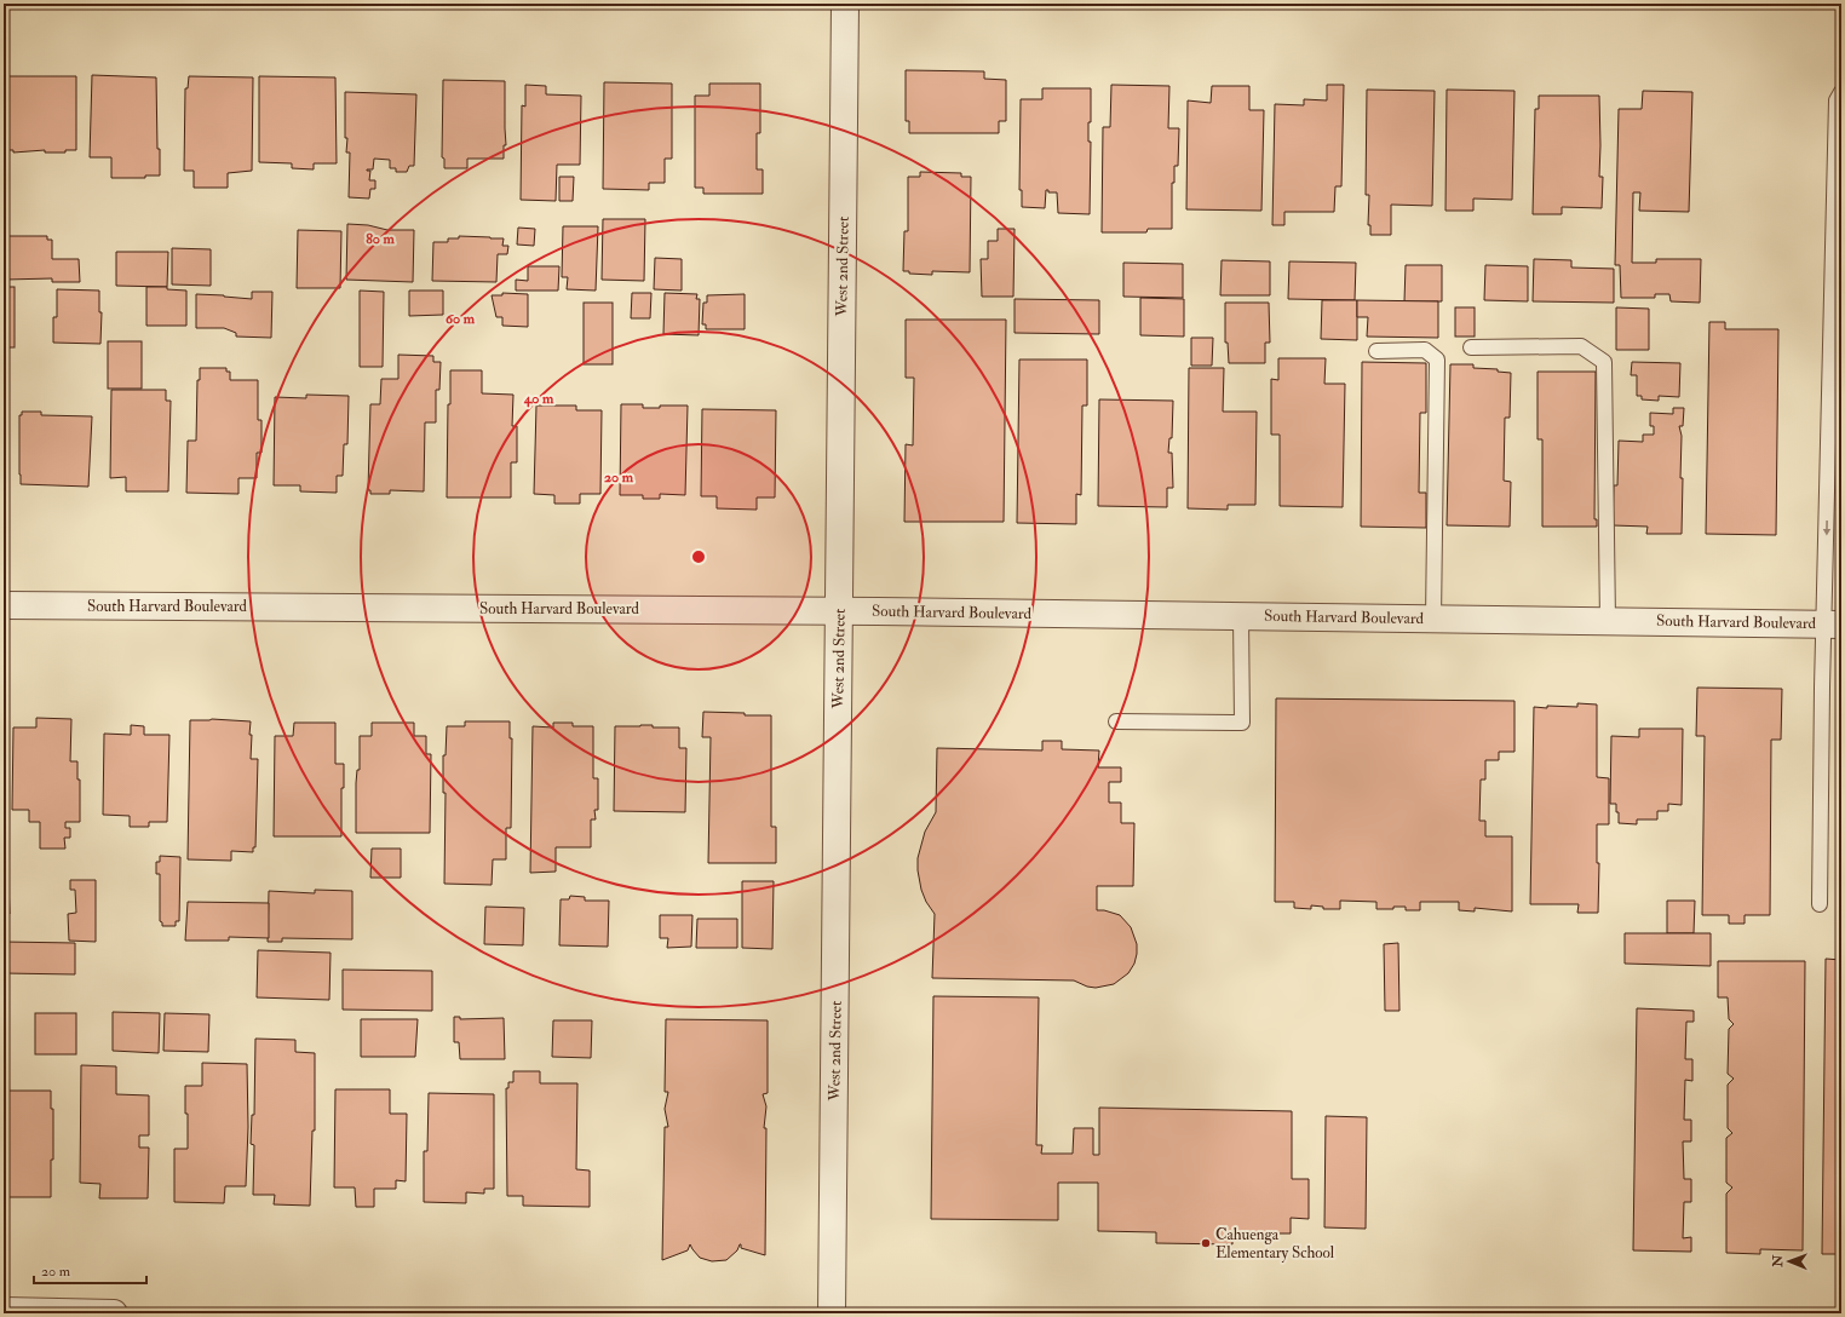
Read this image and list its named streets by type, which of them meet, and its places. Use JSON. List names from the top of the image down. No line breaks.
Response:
{"streets":{"street":["West 2nd Street","South Harvard Boulevard"]},"crossings":[["West 2nd Street","South Harvard Boulevard"]],"places":["Cahuenga Elementary School"],"scale_bar":"20 m","north":"left","rings":["80 m","60 m","40 m","20 m"]}
